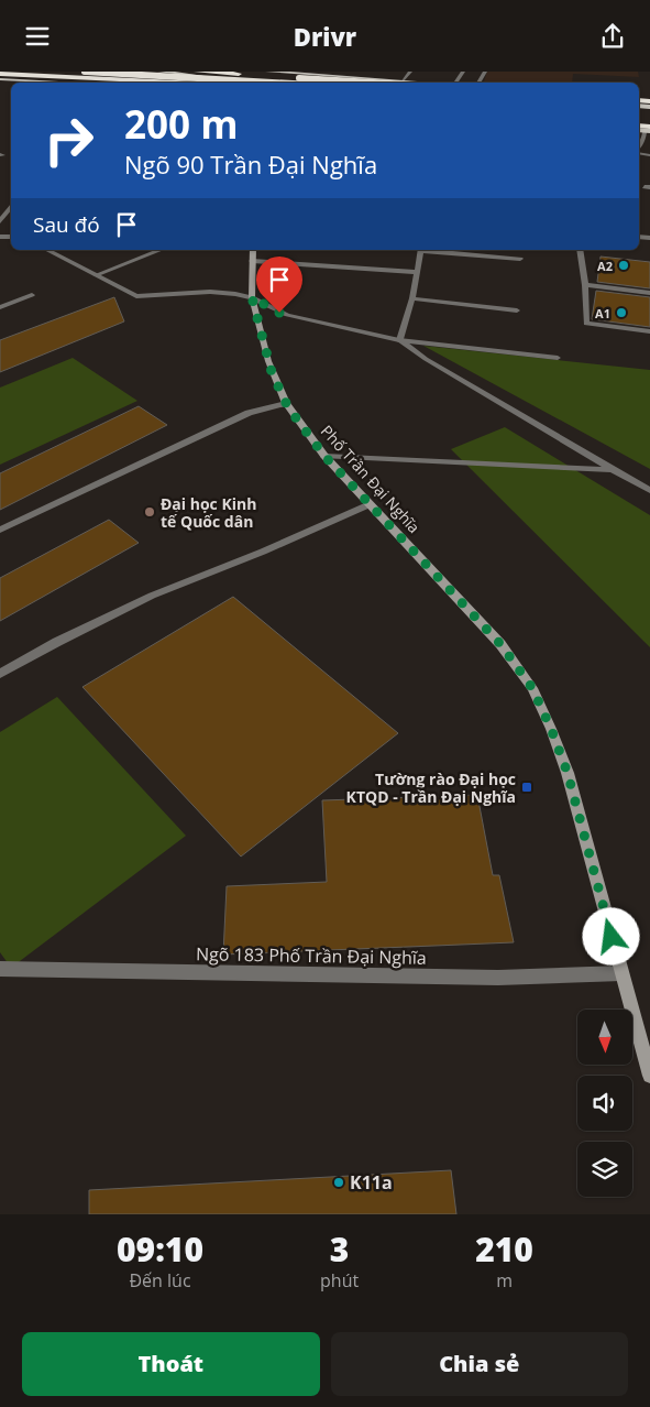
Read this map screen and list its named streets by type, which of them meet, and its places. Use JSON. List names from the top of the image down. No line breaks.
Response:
{"streets":{"street":["Phố Trần Đại Nghĩa","Ngõ 183 Phố Trần Đại Nghĩa"]},"crossings":[["Phố Trần Đại Nghĩa","Ngõ 183 Phố Trần Đại Nghĩa"]],"places":{"other":["A2","A1","Đại học Kinh tế Quốc dân","K11a"],"transit":["Tường rào Đại học KTQD - Trần Đại Nghĩa"]},"north":"bottom","page":{"header":"Drivr","turn":["200 m","Ngõ 90 Trần Đại Nghĩa"],"then":"Sau đó","eta":["09:10","Đến lúc","3","phút","210","m"],"buttons":["Thoát","Chia sẻ"]}}
